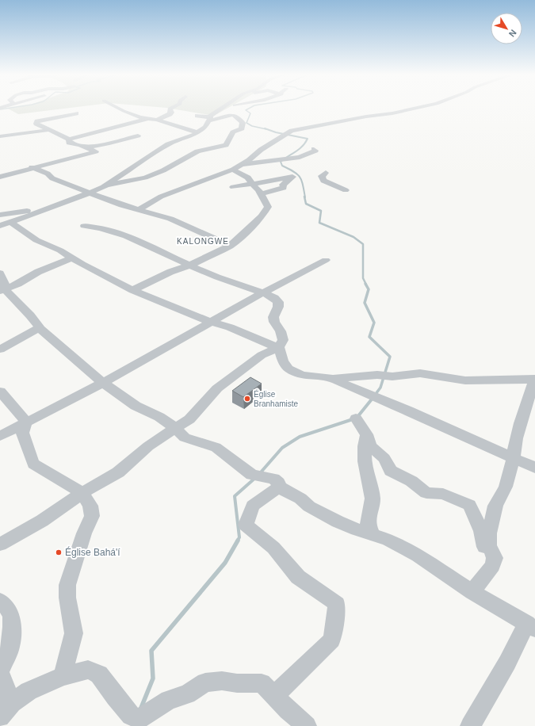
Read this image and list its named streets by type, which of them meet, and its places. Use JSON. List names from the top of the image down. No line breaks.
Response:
{"districts":["KALONGWE"],"places":["Église Branhamiste","Église Bahá'í"],"north":"bottom right"}
